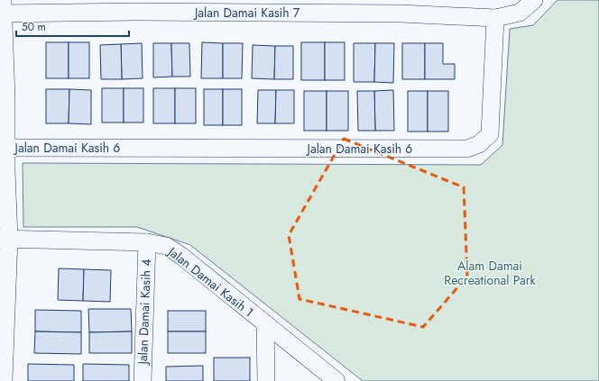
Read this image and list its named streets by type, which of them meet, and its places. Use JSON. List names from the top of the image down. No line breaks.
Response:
{"streets":{"street":["Jalan Damai Kasih 7","Jalan Damai Kasih 6","Jalan Damai Kasih 1","Jalan Damai Kasih 4"]},"crossings":[["Jalan Damai Kasih 7","Jalan Damai Kasih 6"],["Jalan Damai Kasih 1","Jalan Damai Kasih 4"]],"parks":["Alam Damai Recreational Park"],"scale_bar":"50 m"}
